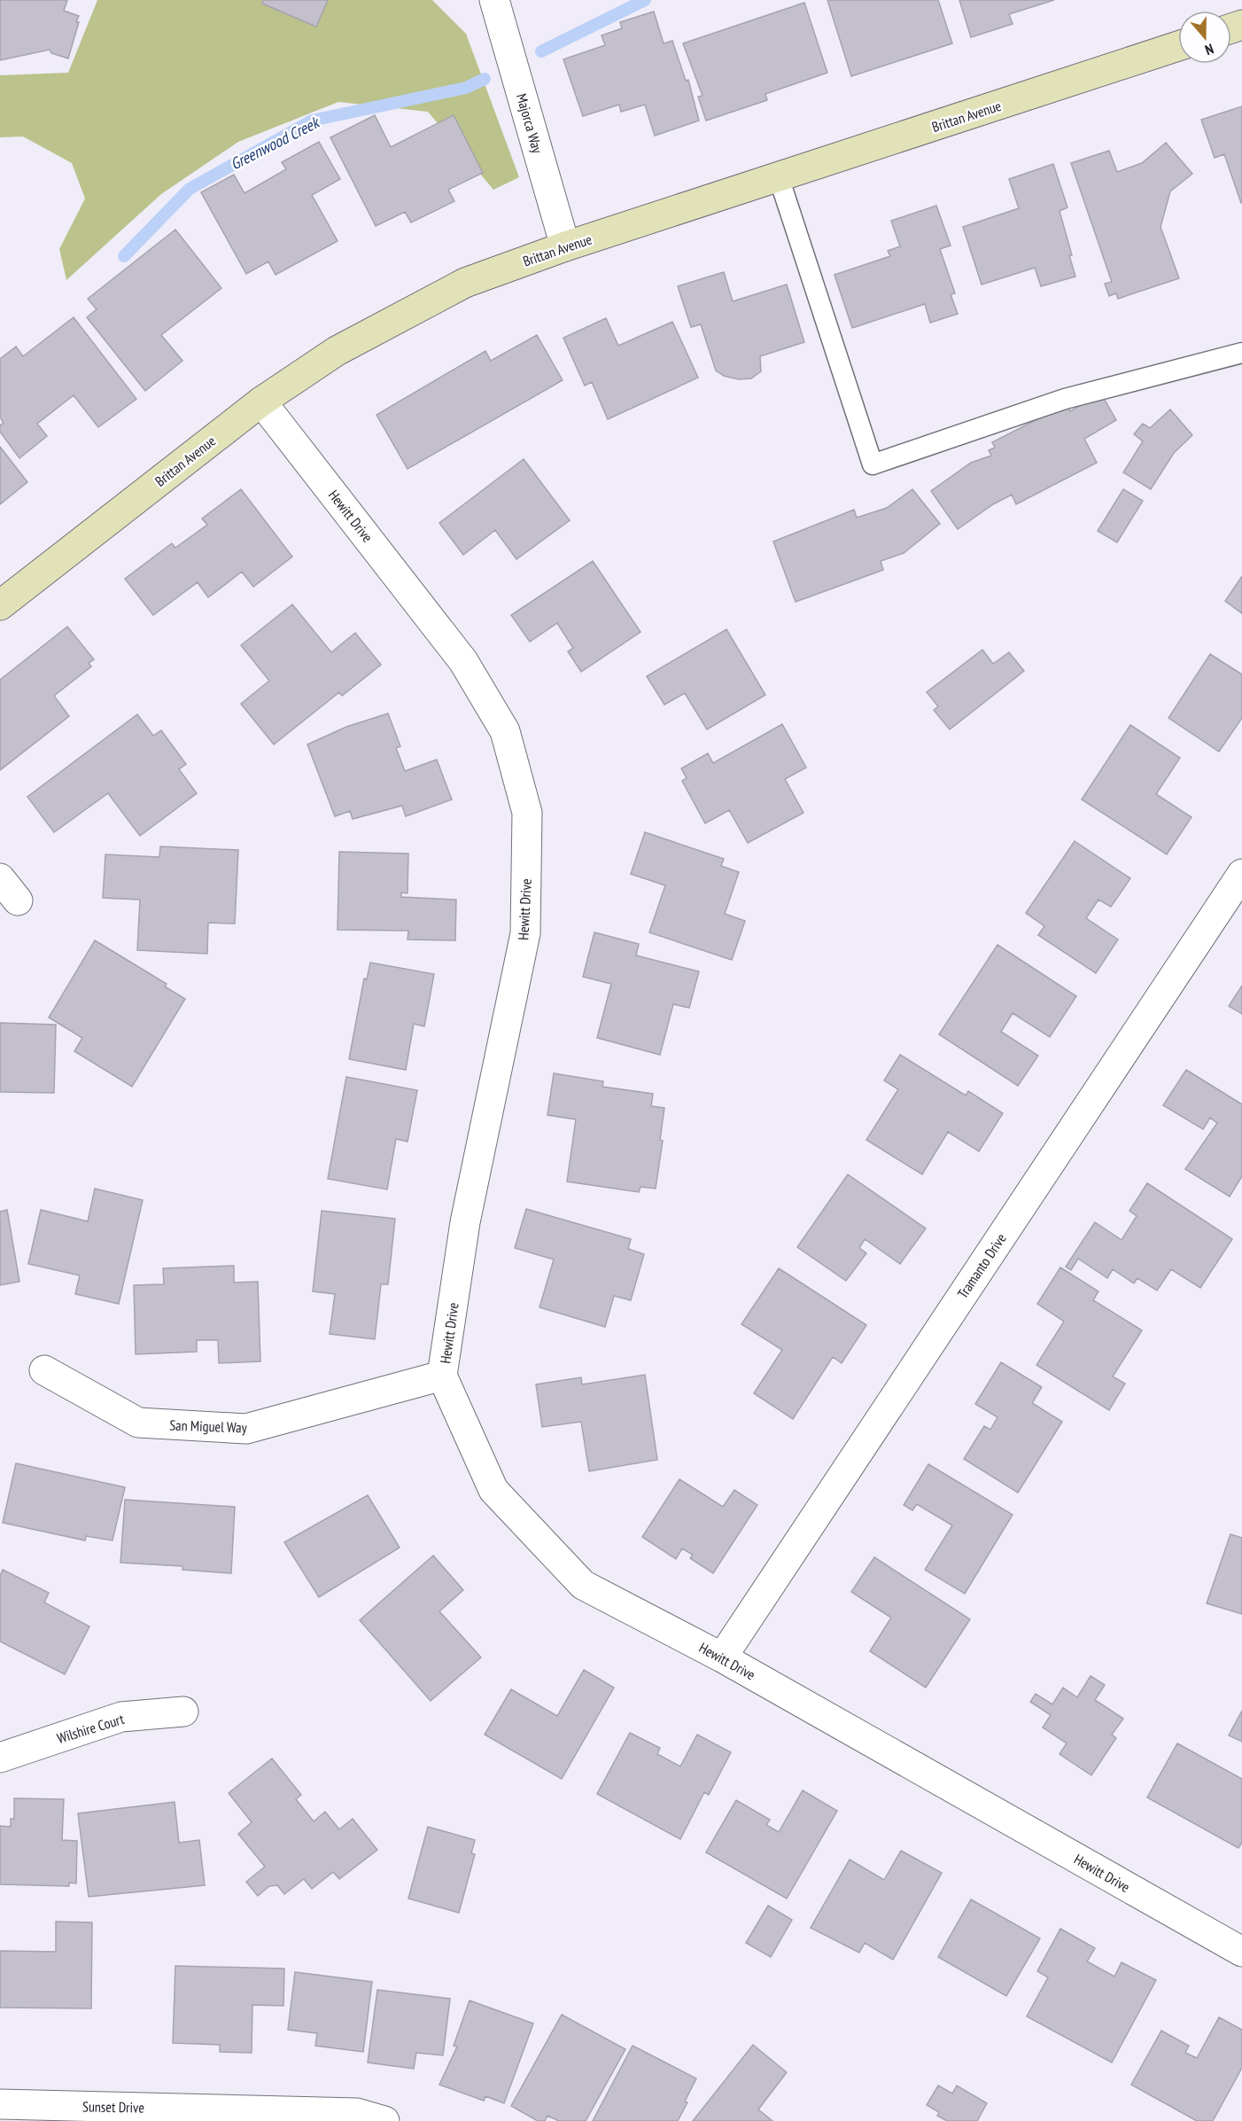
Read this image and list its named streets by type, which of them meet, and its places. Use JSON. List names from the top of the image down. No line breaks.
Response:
{"streets":{"main road":["Brittan Avenue"],"street":["Majorca Way","Hewitt Drive","Tramanto Drive","San Miguel Way","Wilshire Court","Sunset Drive"]},"crossings":[["Brittan Avenue","Majorca Way"],["Brittan Avenue","Hewitt Drive"],["Hewitt Drive","Tramanto Drive"],["Hewitt Drive","San Miguel Way"]],"water":["Greenwood Creek"],"north":"bottom"}
